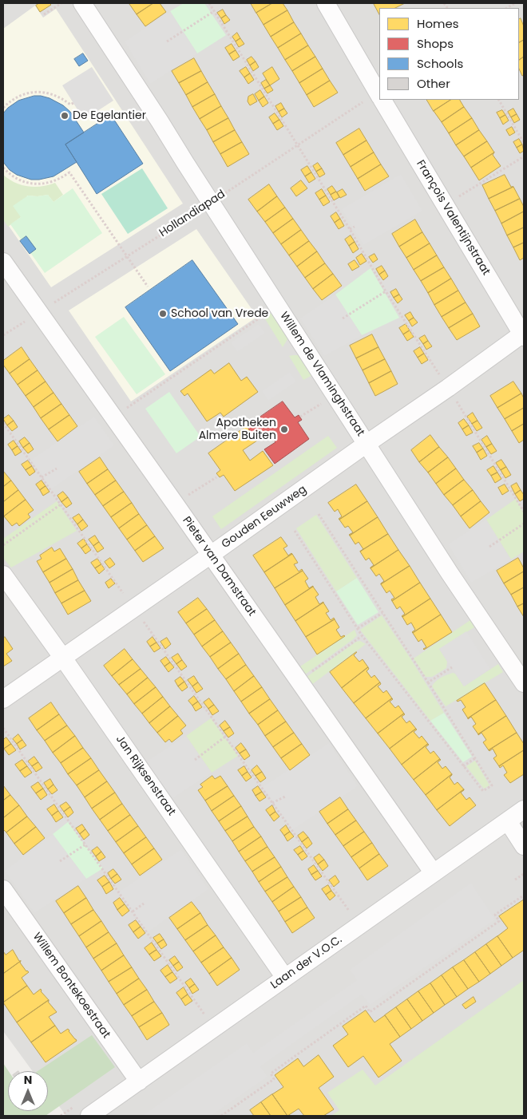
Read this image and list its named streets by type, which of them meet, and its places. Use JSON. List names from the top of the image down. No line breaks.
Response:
{"streets":{"street":["François Valentijnstraat","Willem de Vlaminghstraat","Gouden Eeuwweg","Pieter van Damstraat","Jan Rijksenstraat","Laan der V.O.C.","Willem Bontekoestraat"],"path":["Hollandiapad"]},"crossings":[["Hollandiapad","Willem de Vlaminghstraat"],["Hollandiapad","Pieter van Damstraat"],["François Valentijnstraat","Gouden Eeuwweg"],["Willem de Vlaminghstraat","Gouden Eeuwweg"],["Gouden Eeuwweg","Pieter van Damstraat"],["Gouden Eeuwweg","Jan Rijksenstraat"],["Pieter van Damstraat","Laan der V.O.C."],["Jan Rijksenstraat","Laan der V.O.C."],["Laan der V.O.C.","Willem Bontekoestraat"]],"places":["De Egelantier","School van Vrede","Apotheken Almere Buiten"],"legend":["Homes","Shops","Schools","Other"],"north":"top"}
